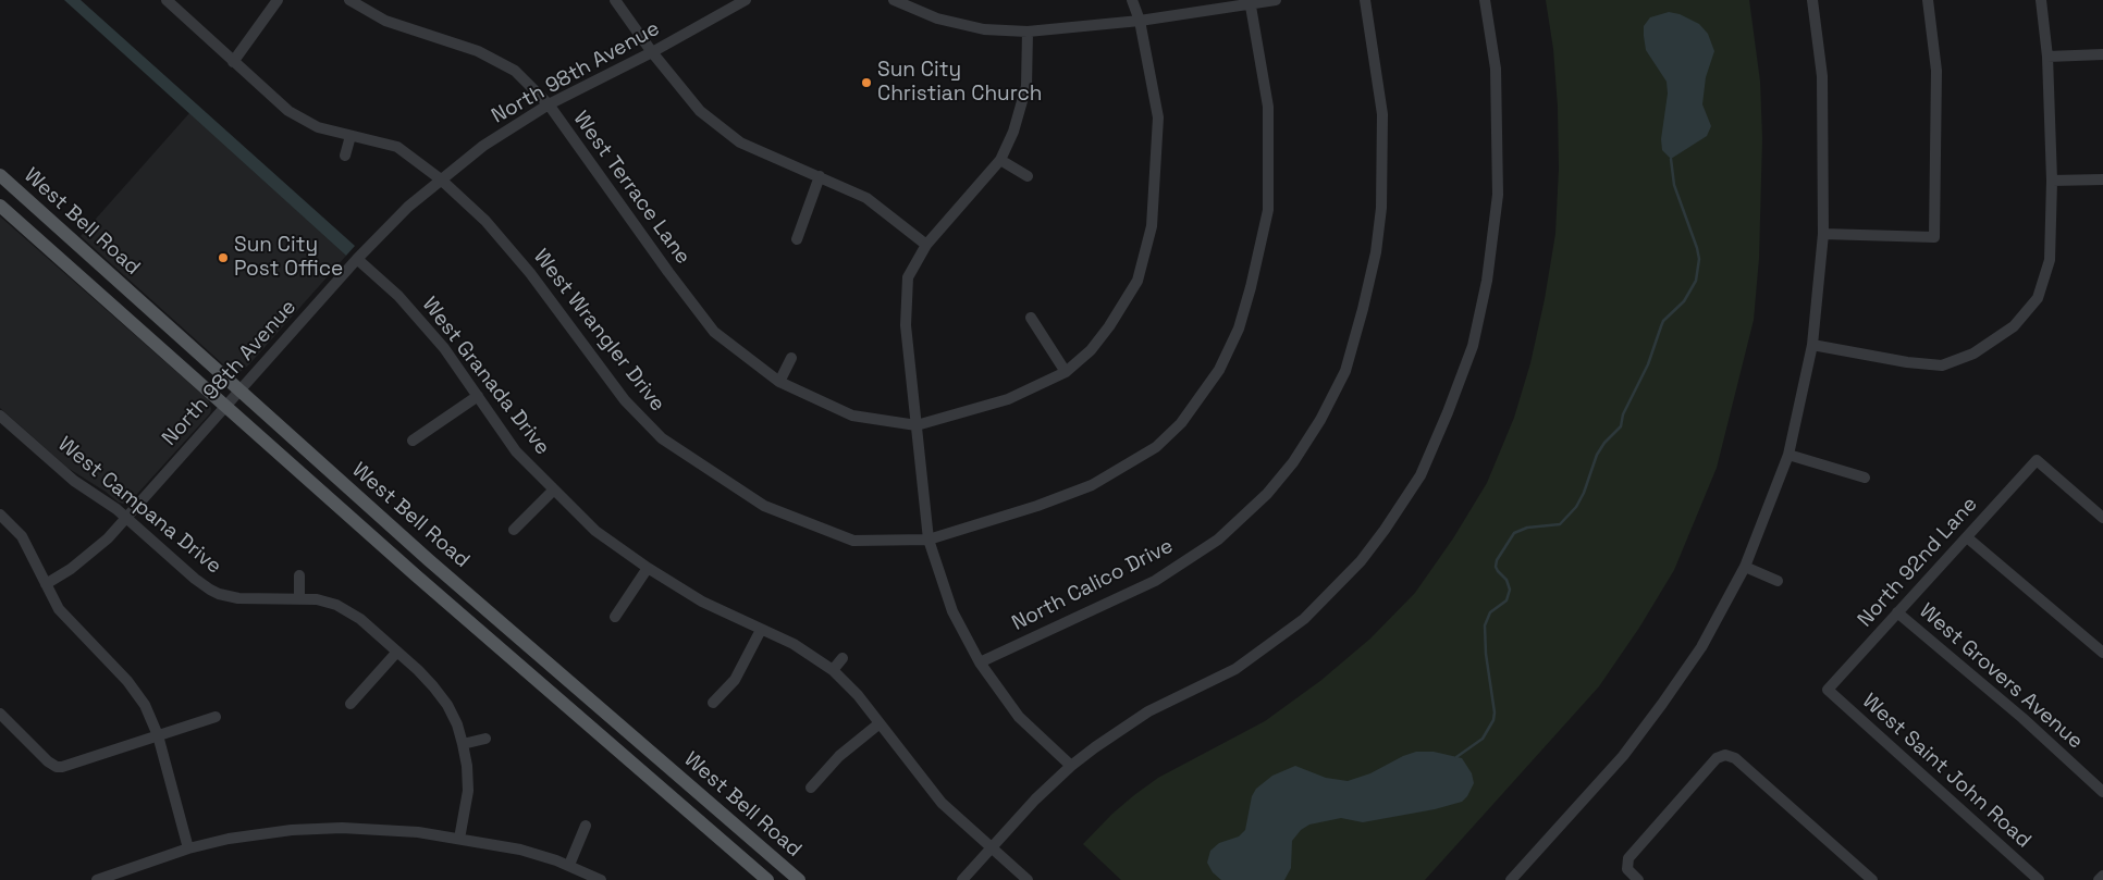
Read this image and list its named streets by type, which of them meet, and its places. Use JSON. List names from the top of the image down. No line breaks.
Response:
{"streets":{"main road":["West Bell Road"],"street":["North 98th Avenue","West Terrace Lane","West Wrangler Drive","West Granada Drive","West Campana Drive","North 92nd Lane","North Calico Drive","West Grovers Avenue","West Saint John Road"]},"crossings":[["North 98th Avenue","West Terrace Lane"],["North 98th Avenue","West Bell Road"],["North 98th Avenue","West Wrangler Drive"],["North 98th Avenue","West Granada Drive"],["North 98th Avenue","West Campana Drive"],["North 92nd Lane","West Grovers Avenue"],["North 92nd Lane","West Saint John Road"]],"places":["Sun City Christian Church","Sun City Post Office"]}
